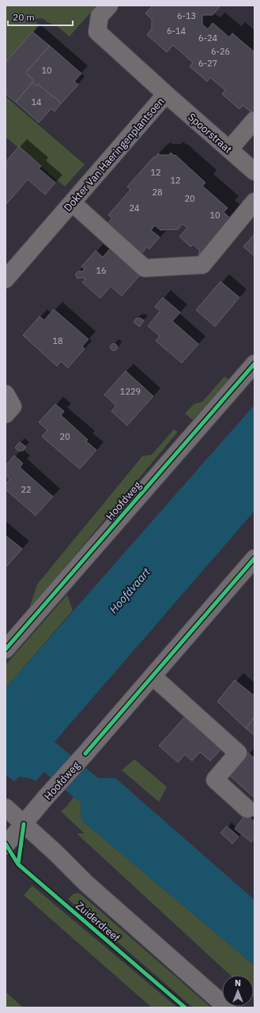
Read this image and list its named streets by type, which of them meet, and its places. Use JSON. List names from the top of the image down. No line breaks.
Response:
{"streets":{"street":["Spoorstraat","Dokter Van Haeringenplantsoen","Hoofdweg","Zuiderdreef"]},"crossings":[["Spoorstraat","Dokter Van Haeringenplantsoen"],["Hoofdweg","Zuiderdreef"]],"water":["Hoofdvaart"],"house_numbers":["6-13","6-14","6-24","6-26","6-27","10","14","12","12","28","20","24","10","16","18","1229","20","22"],"scale_bar":"20 m","north":"top"}
